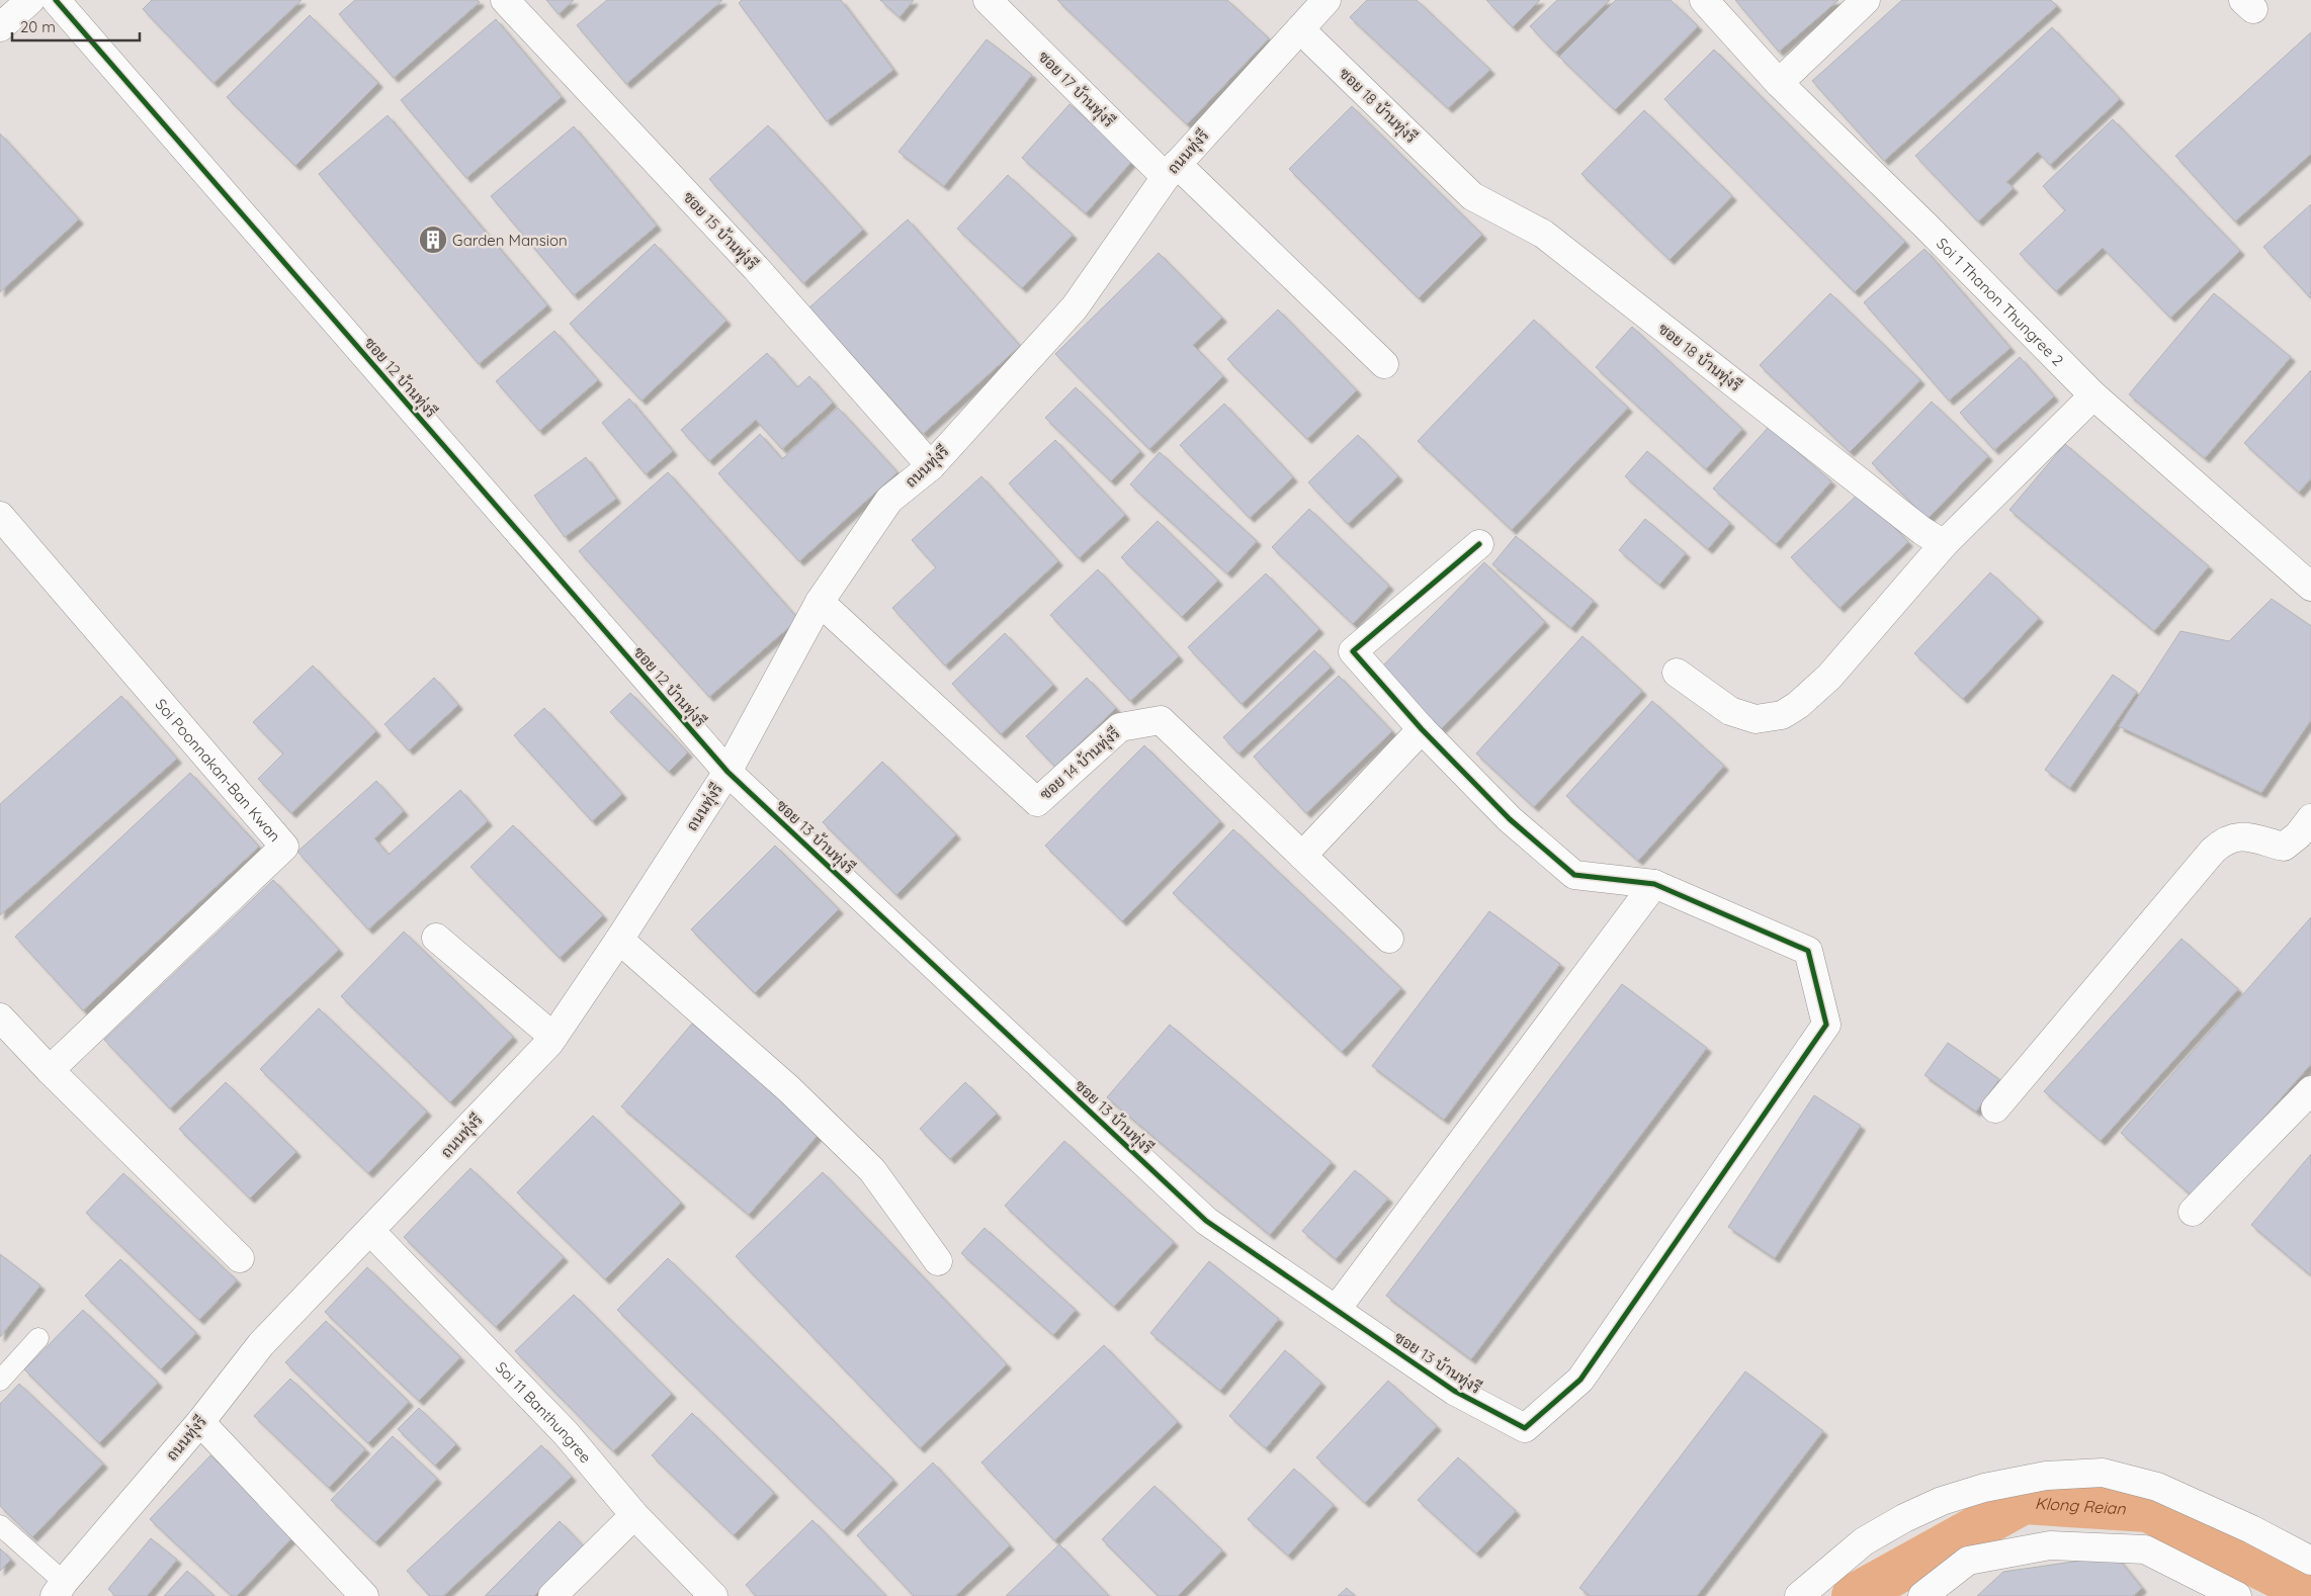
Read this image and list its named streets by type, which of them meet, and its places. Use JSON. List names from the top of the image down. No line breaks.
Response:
{"streets":{"street":["ซอย 17 บ้านทุ่งรี","ซอย 18 บ้านทุ่งรี","ถนนทุ่งรี","ซอย 15 บ้านทุ่งรี","Soi 1 Thanon Thungree 2","ซอย 12 บ้านทุ่งรี","ซอย 14 บ้านทุ่งรี","Soi Poonnakan-Ban Kwan","ซอย 13 บ้านทุ่งรี","Soi 11 Banthungree"]},"crossings":[["ซอย 17 บ้านทุ่งรี","ถนนทุ่งรี"],["ซอย 18 บ้านทุ่งรี","ถนนทุ่งรี"],["ถนนทุ่งรี","ซอย 15 บ้านทุ่งรี"],["ถนนทุ่งรี","ซอย 12 บ้านทุ่งรี"],["ถนนทุ่งรี","ซอย 14 บ้านทุ่งรี"],["ถนนทุ่งรี","ซอย 13 บ้านทุ่งรี"],["ถนนทุ่งรี","Soi 11 Banthungree"],["ซอย 12 บ้านทุ่งรี","ซอย 13 บ้านทุ่งรี"]],"water":["Klong Reian"],"places":{"building":["Garden Mansion"]},"scale_bar":"20 m"}
